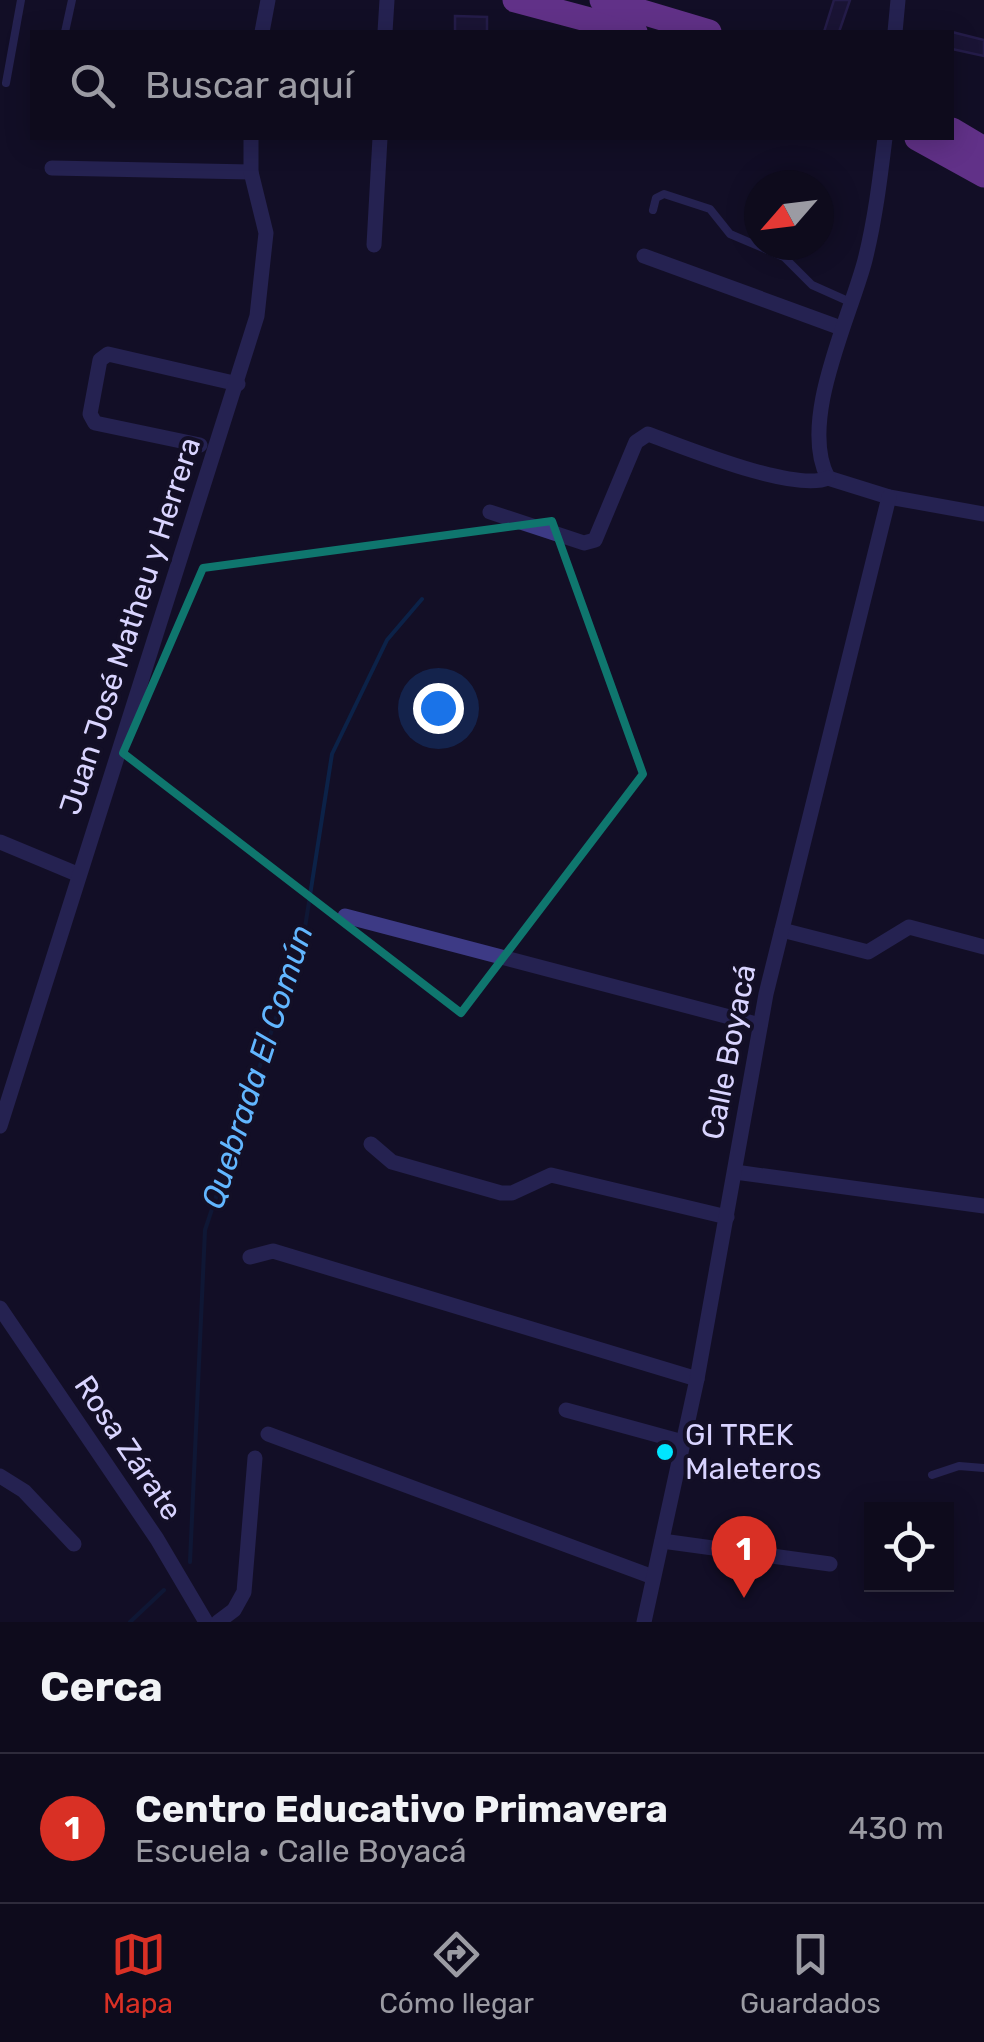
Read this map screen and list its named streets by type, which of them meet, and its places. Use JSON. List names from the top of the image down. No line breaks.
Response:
{"streets":{"street":["Juan José Matheu y Herrera","Calle Boyacá","Rosa Zárate"]},"water":["Quebrada El Común"],"places":["GI TREK Maleteros"],"north":"bottom left","page":{"search":"Buscar aquí","pins":"1","heading":"Cerca","list":[{"mark":"1","name":"Centro Educativo Primavera","note":"Escuela · Calle Boyacá","value":"430 m"}],"nav":["Mapa","Cómo llegar","Guardados"]}}
